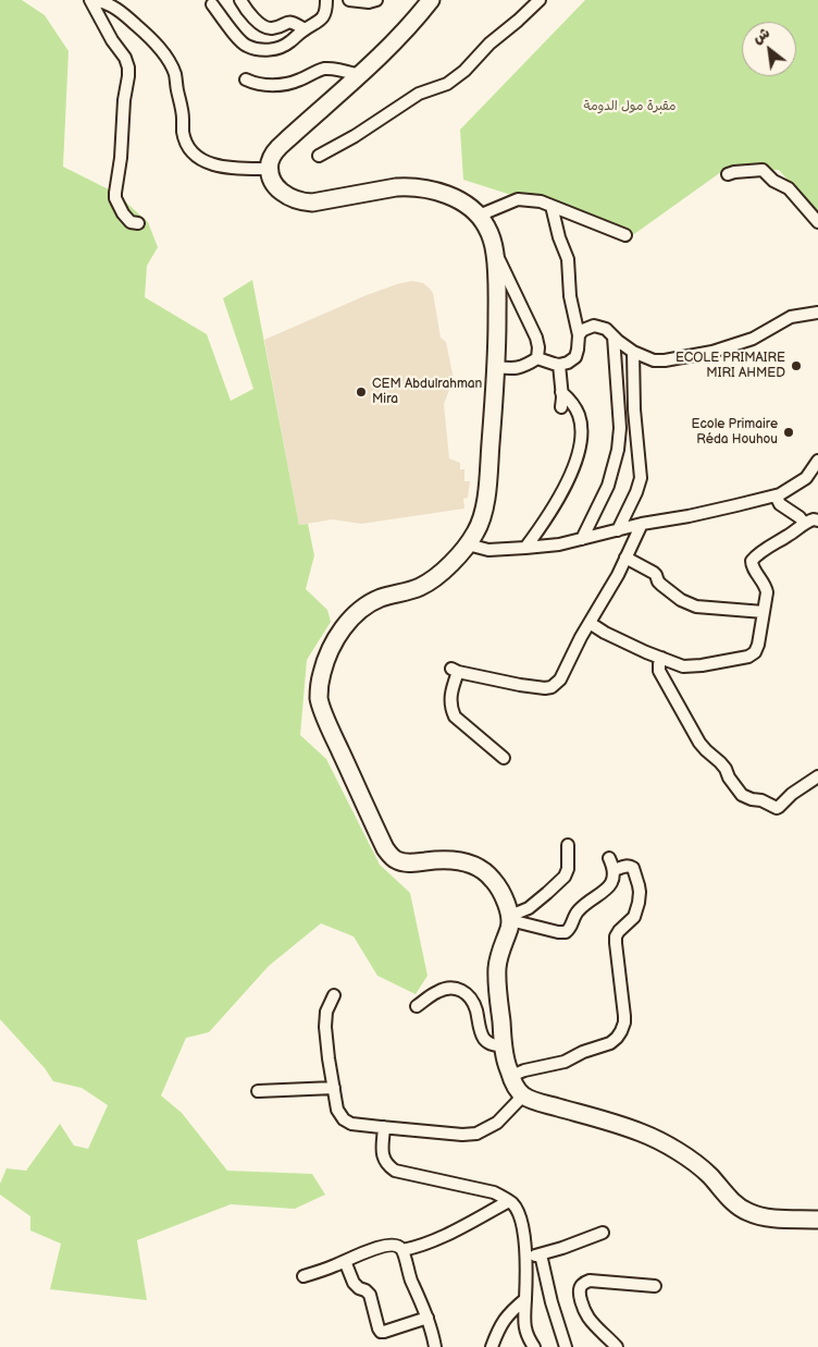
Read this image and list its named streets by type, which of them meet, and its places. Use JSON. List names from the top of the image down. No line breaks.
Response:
{"parks":["مقبرة مول الدومة"],"places":["ECOLE PRIMAIRE MIRI AHMED","CEM Abdulrahman Mira","Ecole Primaire Réda Houhou"],"north":"top left"}
